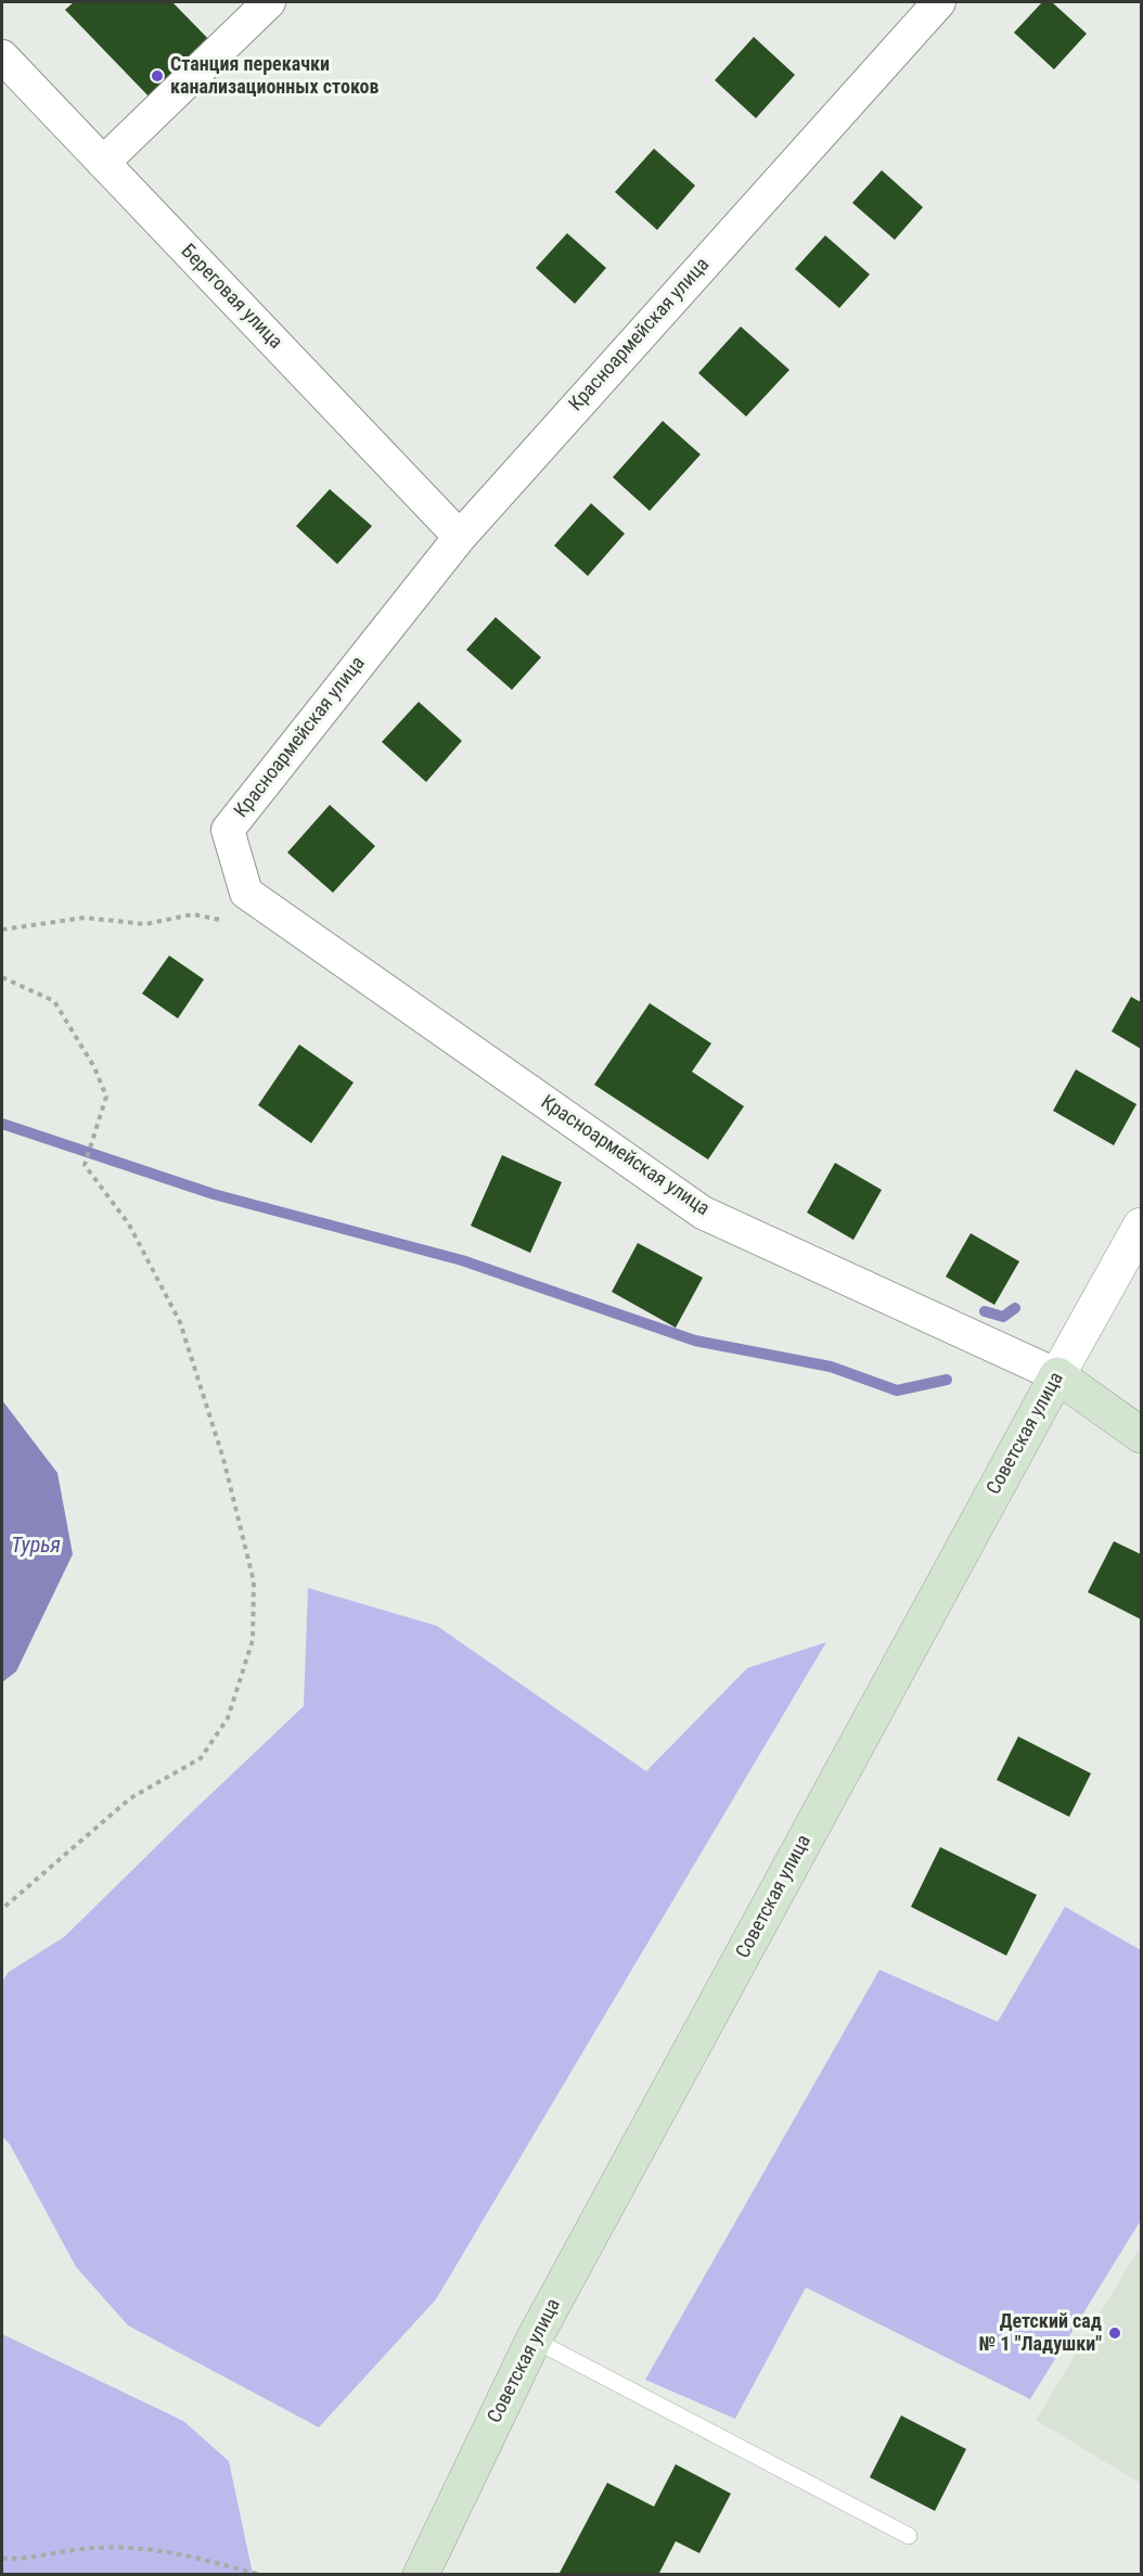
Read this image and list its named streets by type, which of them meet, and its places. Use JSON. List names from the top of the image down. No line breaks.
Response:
{"streets":{"main road":["Советская улица"],"street":["Береговая улица","Красноармейская улица"]},"crossings":[["Береговая улица","Красноармейская улица"],["Красноармейская улица","Советская улица"]],"water":["Турья"],"places":["Станция перекачки канализационных стоков","Детский сад № 1 \"Ладушки\""]}
